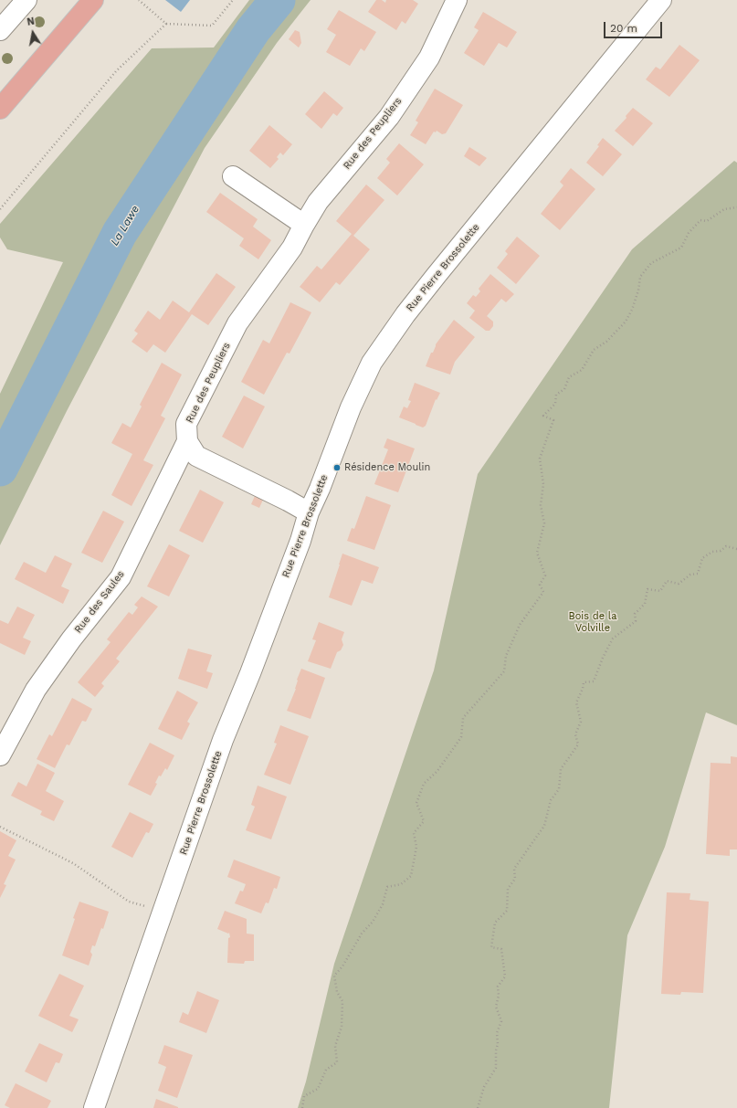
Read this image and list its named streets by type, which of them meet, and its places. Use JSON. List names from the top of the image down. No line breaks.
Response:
{"streets":{"street":["Rue des Peupliers","Rue Pierre Brossolette","Rue des Saules"]},"crossings":[["Rue des Peupliers","Rue des Saules"]],"water":["La Lawe"],"parks":["Bois de la Volville"],"places":["Résidence Moulin"],"scale_bar":"20 m","north":"top"}
